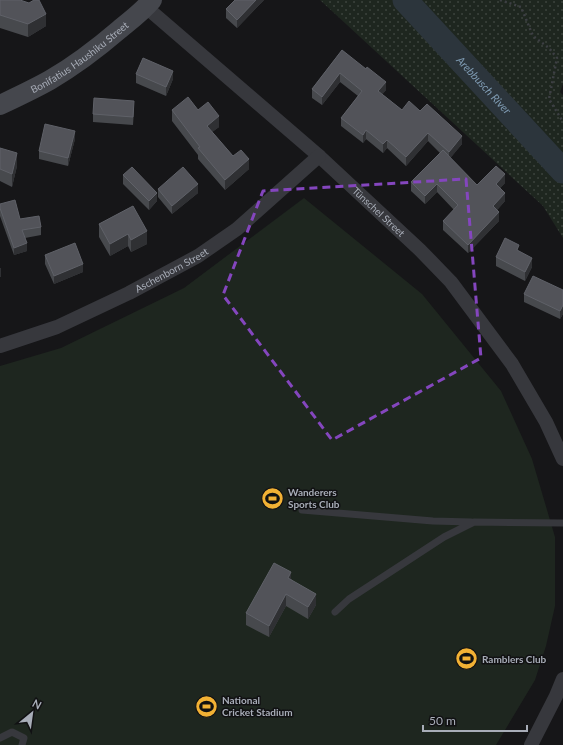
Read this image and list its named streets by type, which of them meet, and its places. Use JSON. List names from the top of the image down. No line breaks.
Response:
{"streets":{"street":["Bonifatius Haushiku Street","Tünschel Street","Aschenborn Street"]},"crossings":[["Bonifatius Haushiku Street","Tünschel Street"],["Tünschel Street","Aschenborn Street"]],"water":["Arebbusch River"],"places":{"sports":["Wanderers Sports Club","Ramblers Club","National Cricket Stadium"]},"scale_bar":"50 m","north":"top right"}
